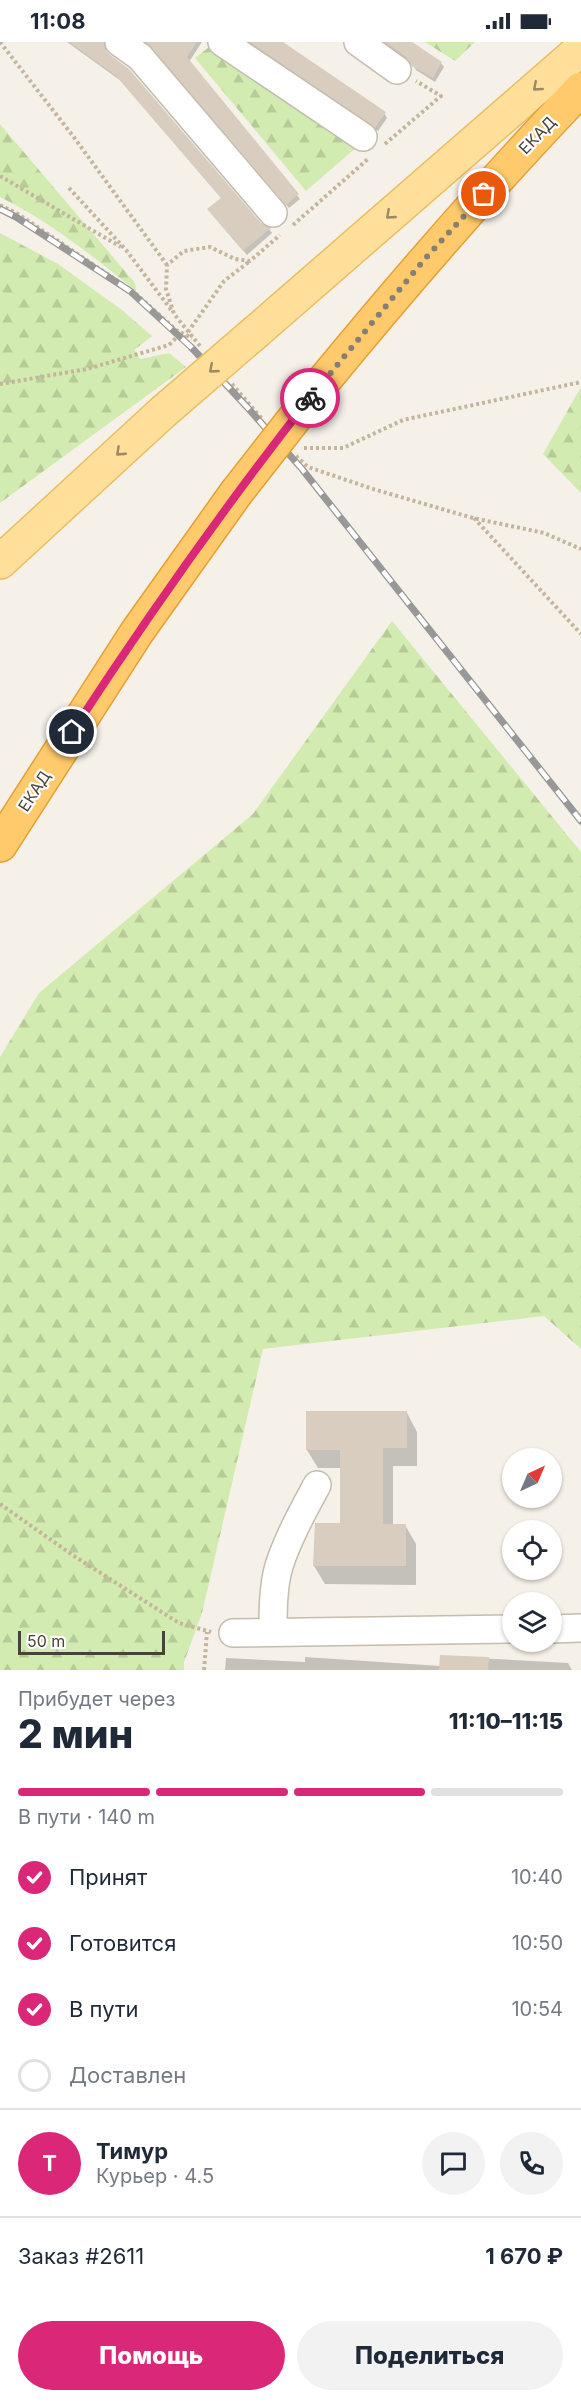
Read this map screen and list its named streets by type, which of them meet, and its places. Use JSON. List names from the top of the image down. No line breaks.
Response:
{"streets":{"highway":["ЕКАД"]},"scale_bar":"50 m","north":"top right","page":{"status":"11:08","scale":"50 m","heading":["2 мин","Прибудет через","11:10–11:15"],"panel":["Тимур","Курьер · 4.5","Заказ #2611","1 670 ₽"],"bar":"В пути · 140 m","list":[["Принят","10:40"],["Готовится","10:50"],["В пути","10:54"],"Доставлен"],"round":"Т","buttons":["Помощь","Поделиться"]}}
